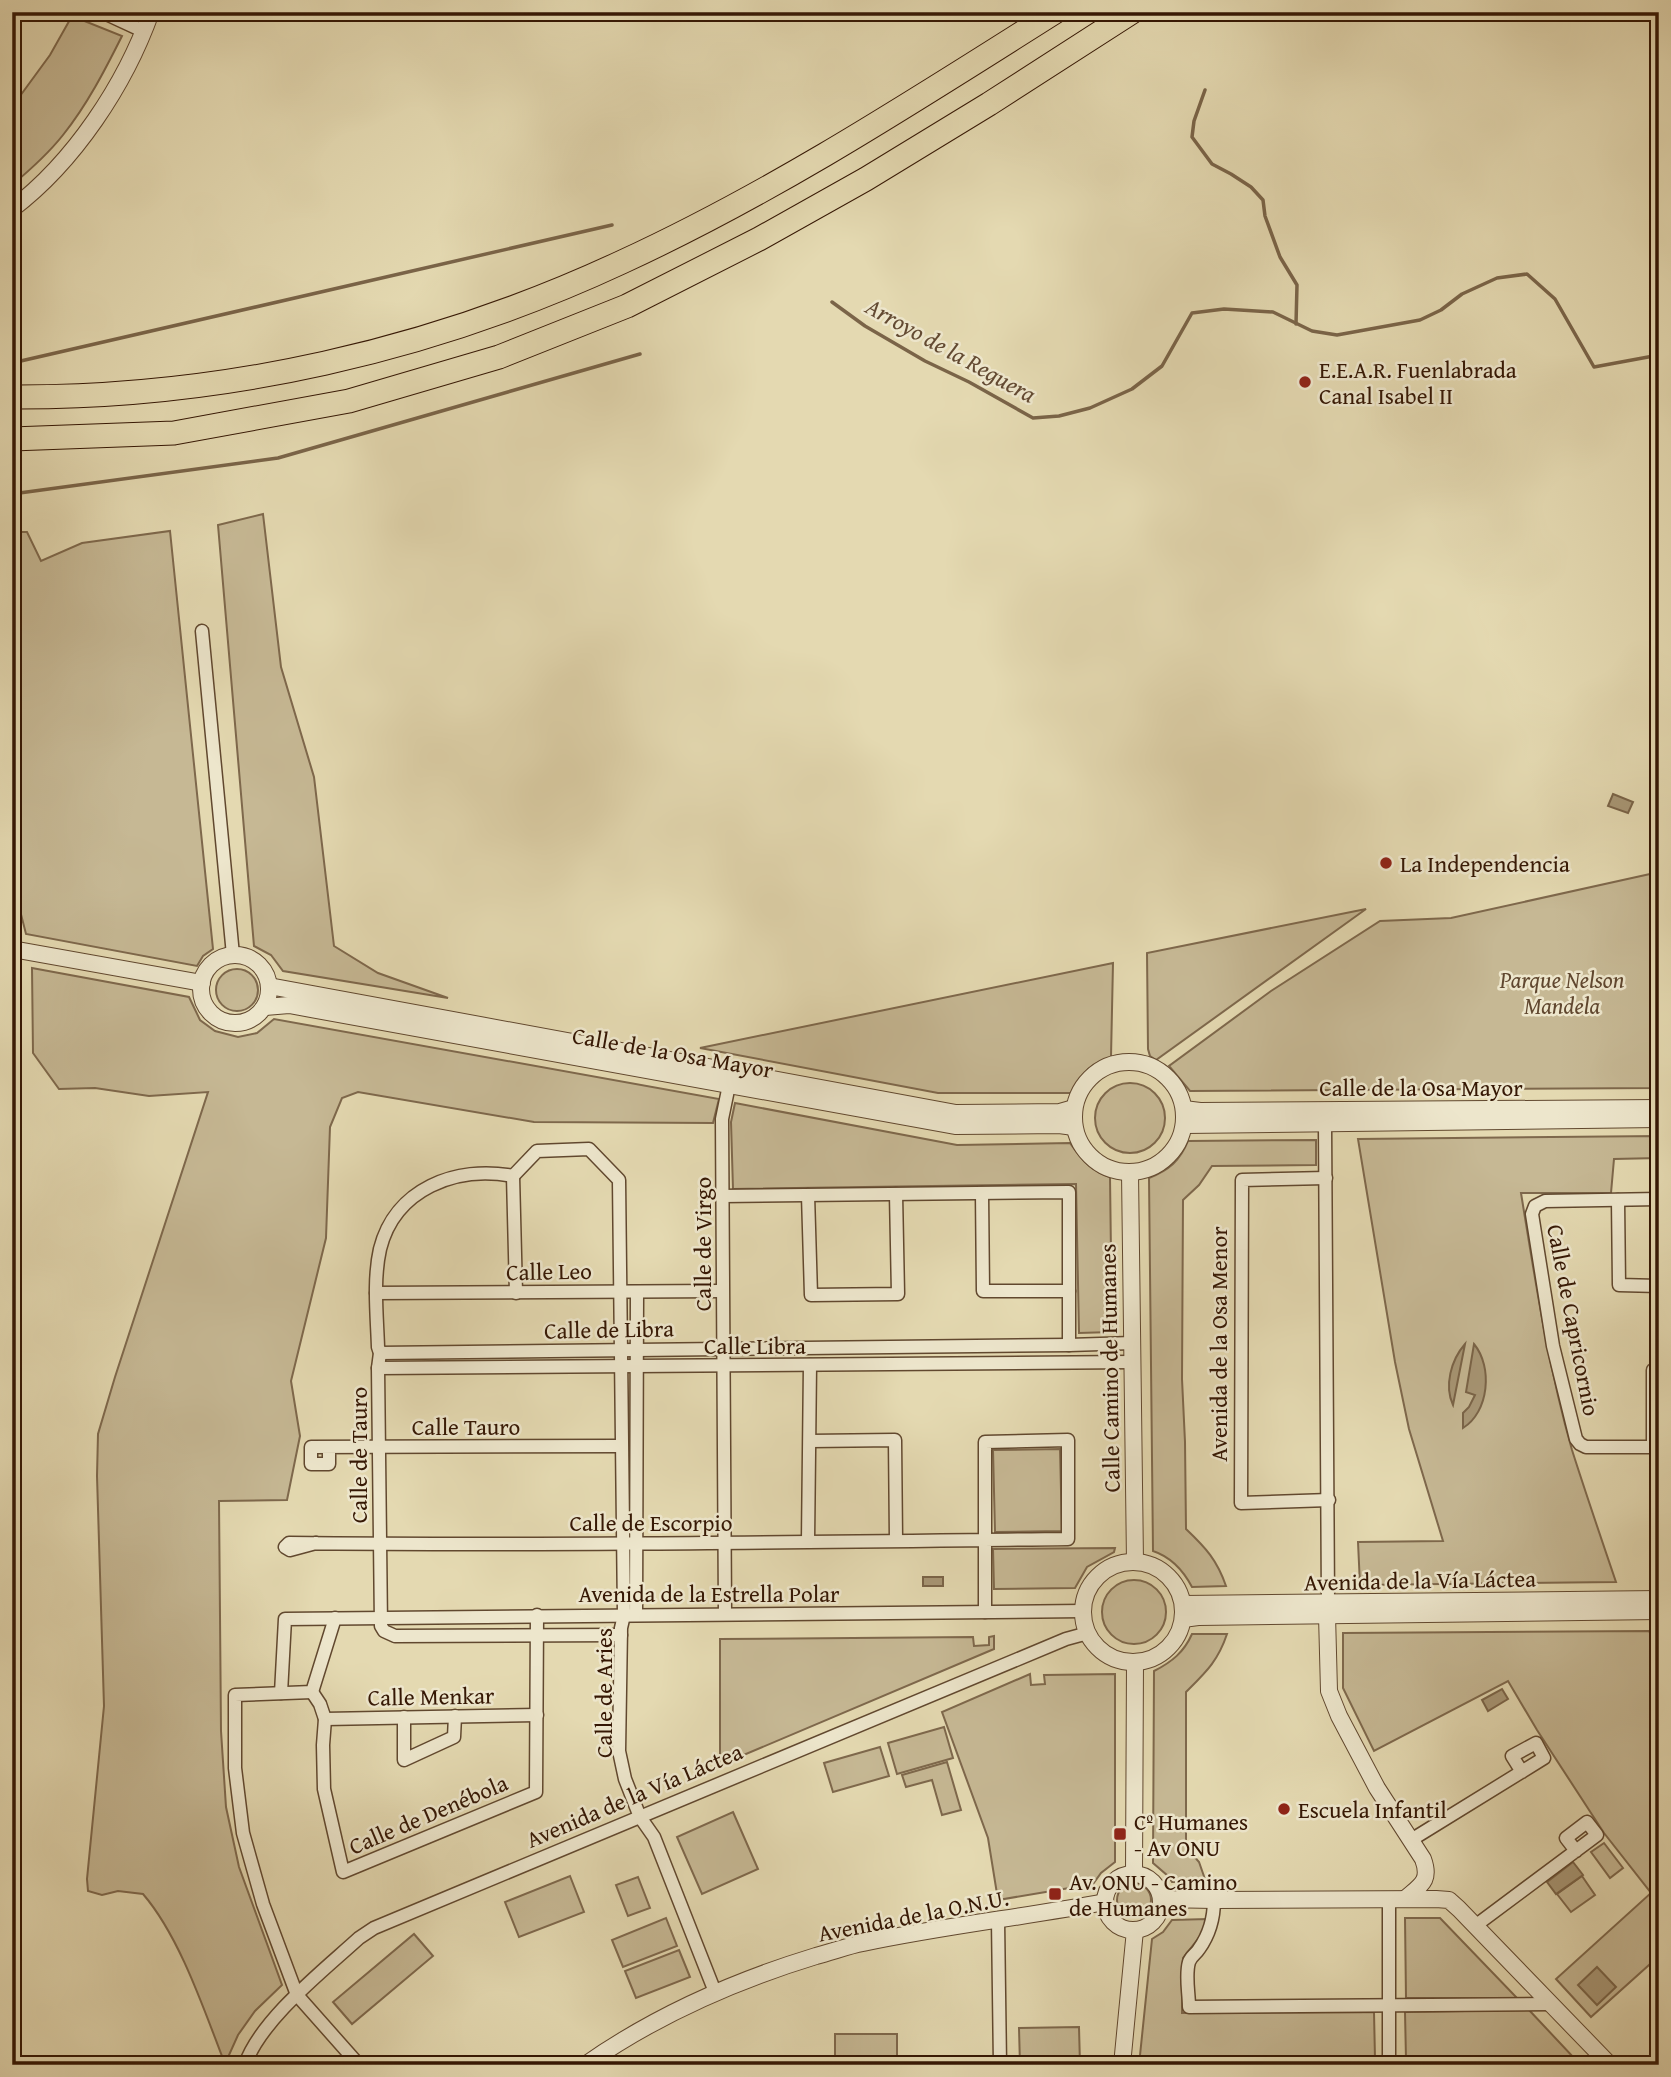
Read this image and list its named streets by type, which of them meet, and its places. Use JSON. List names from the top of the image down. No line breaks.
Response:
{"streets":{"street":["Calle de la Osa Mayor","Calle de Virgo","Calle Leo","Calle de Capricornio","Calle de Libra","Avenida de la Osa Menor","Calle Libra","Calle Camino de Humanes","Calle Tauro","Calle de Tauro","Calle de Escorpio","Avenida de la Vía Láctea","Avenida de la Estrella Polar","Calle de Aries","Calle Menkar","Calle de Denébola","Avenida de la O.N.U."]},"crossings":[["Calle de la Osa Mayor","Calle de Virgo"],["Calle de la Osa Mayor","Calle Camino de Humanes"],["Calle de Virgo","Calle Leo"],["Calle de Virgo","Calle de Libra"],["Calle de Virgo","Calle Libra"],["Calle de Virgo","Calle de Escorpio"],["Calle de Virgo","Avenida de la Estrella Polar"],["Calle Leo","Calle de Tauro"],["Calle Leo","Calle de Aries"],["Calle de Libra","Calle Camino de Humanes"],["Calle de Libra","Calle de Tauro"],["Calle de Libra","Calle de Aries"],["Calle Libra","Calle Camino de Humanes"],["Calle Libra","Calle de Tauro"],["Calle Libra","Calle de Aries"],["Calle Camino de Humanes","Avenida de la Vía Láctea"],["Calle Camino de Humanes","Avenida de la Estrella Polar"],["Calle Tauro","Calle de Tauro"],["Calle Tauro","Calle de Aries"],["Calle de Tauro","Calle de Escorpio"],["Calle de Tauro","Avenida de la Estrella Polar"],["Calle de Escorpio","Avenida de la Estrella Polar"],["Calle de Escorpio","Calle de Aries"],["Avenida de la Vía Láctea","Avenida de la Estrella Polar"],["Avenida de la Vía Láctea","Calle de Aries"],["Avenida de la Estrella Polar","Calle de Aries"],["Avenida de la Estrella Polar","Calle de Denébola"],["Calle de Aries","Avenida de la O.N.U."],["Calle Menkar","Calle de Denébola"]],"water":["Arroyo de la Reguera"],"parks":["Parque Nelson Mandela"],"places":{"other":["E.E.A.R. Fuenlabrada Canal Isabel II","La Independencia","Escuela Infantil"],"transit":["Cº Humanes - Av ONU","Av. ONU - Camino de Humanes"]}}
